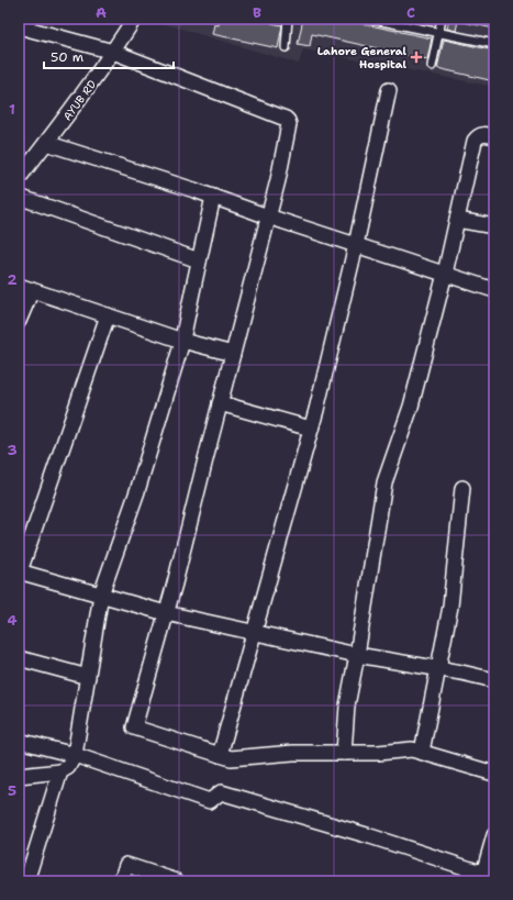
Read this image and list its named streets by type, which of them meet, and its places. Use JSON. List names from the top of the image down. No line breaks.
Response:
{"streets":{"street":["AYUB RD"]},"places":{"health":["Lahore General Hospital"]},"scale_bar":"50 m","grid":{"columns":["A","B","C"],"rows":["1","2","3","4","5"]}}
